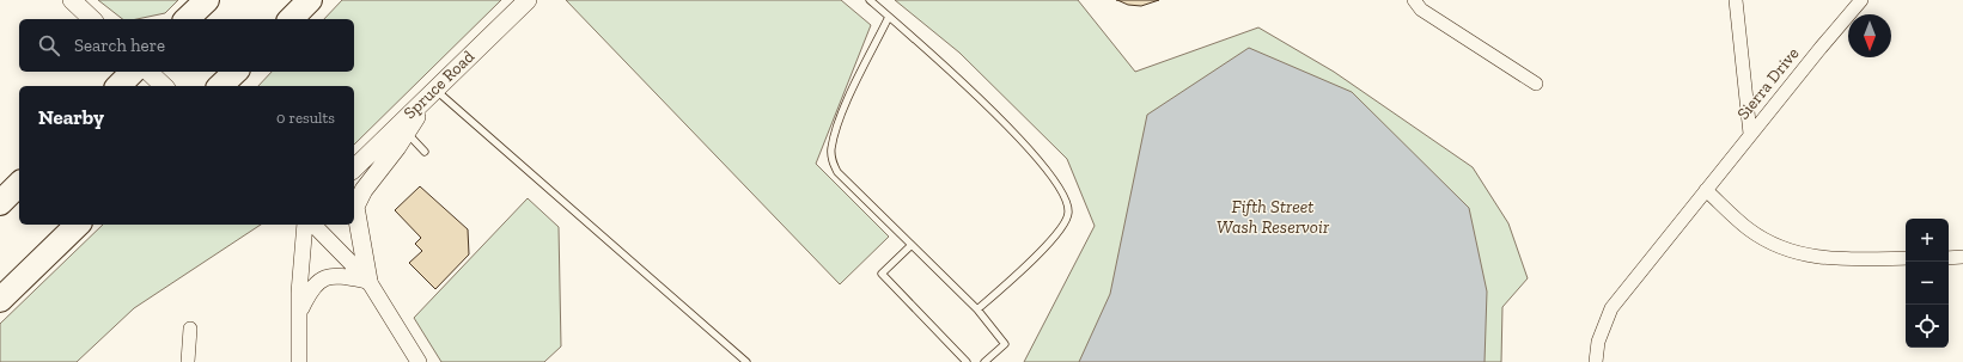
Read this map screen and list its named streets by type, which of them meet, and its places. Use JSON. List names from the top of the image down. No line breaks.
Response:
{"streets":{"main road":["Spruce Road"],"street":["Sierra Drive"]},"water":["Fifth Street Wash Reservoir"],"north":"bottom","page":{"search":"Search here","heading":["Nearby","0 results"],"map_buttons":["+","−"]}}
